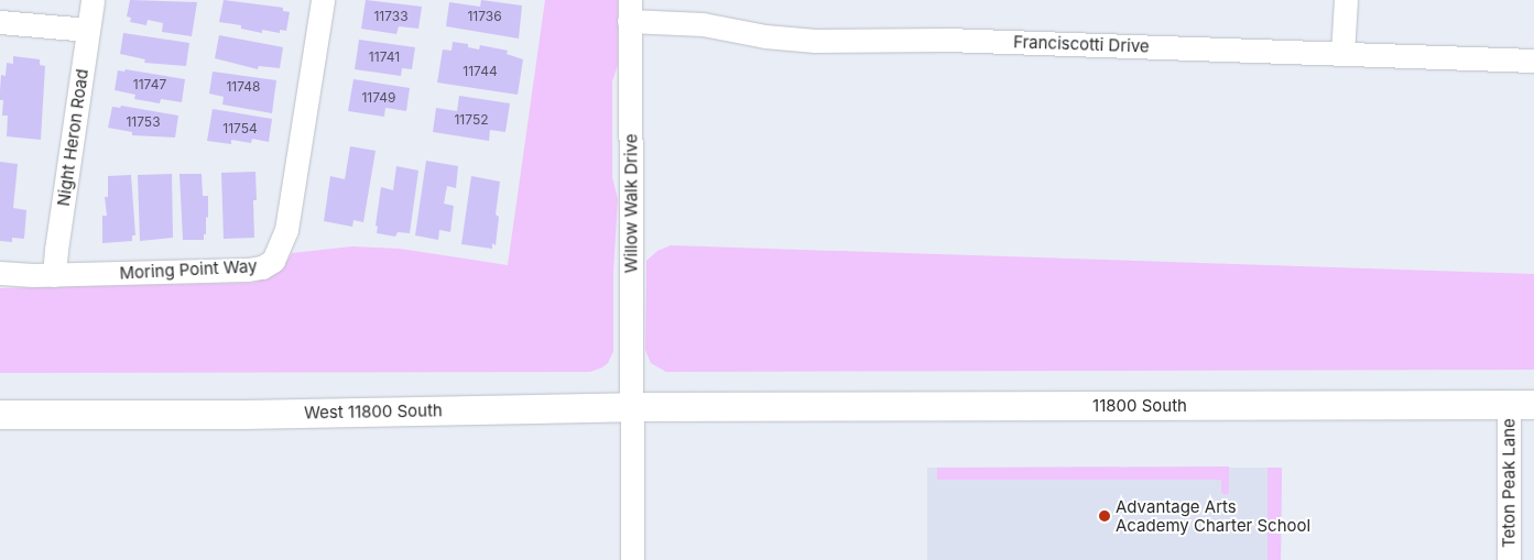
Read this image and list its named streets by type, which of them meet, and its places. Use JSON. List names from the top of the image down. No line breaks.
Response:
{"streets":{"main road":["11800 South","West 11800 South"],"street":["Franciscotti Drive","Night Heron Road","Willow Walk Drive","Moring Point Way","Teton Peak Lane"]},"crossings":[["Franciscotti Drive","Willow Walk Drive"],["Night Heron Road","Moring Point Way"],["Willow Walk Drive","West 11800 South"],["11800 South","West 11800 South"],["11800 South","Teton Peak Lane"]],"places":["Advantage Arts Academy Charter School"],"house_numbers":["11733","11736","11741","11744","11747","11748","11749","11752","11753","11754"]}
